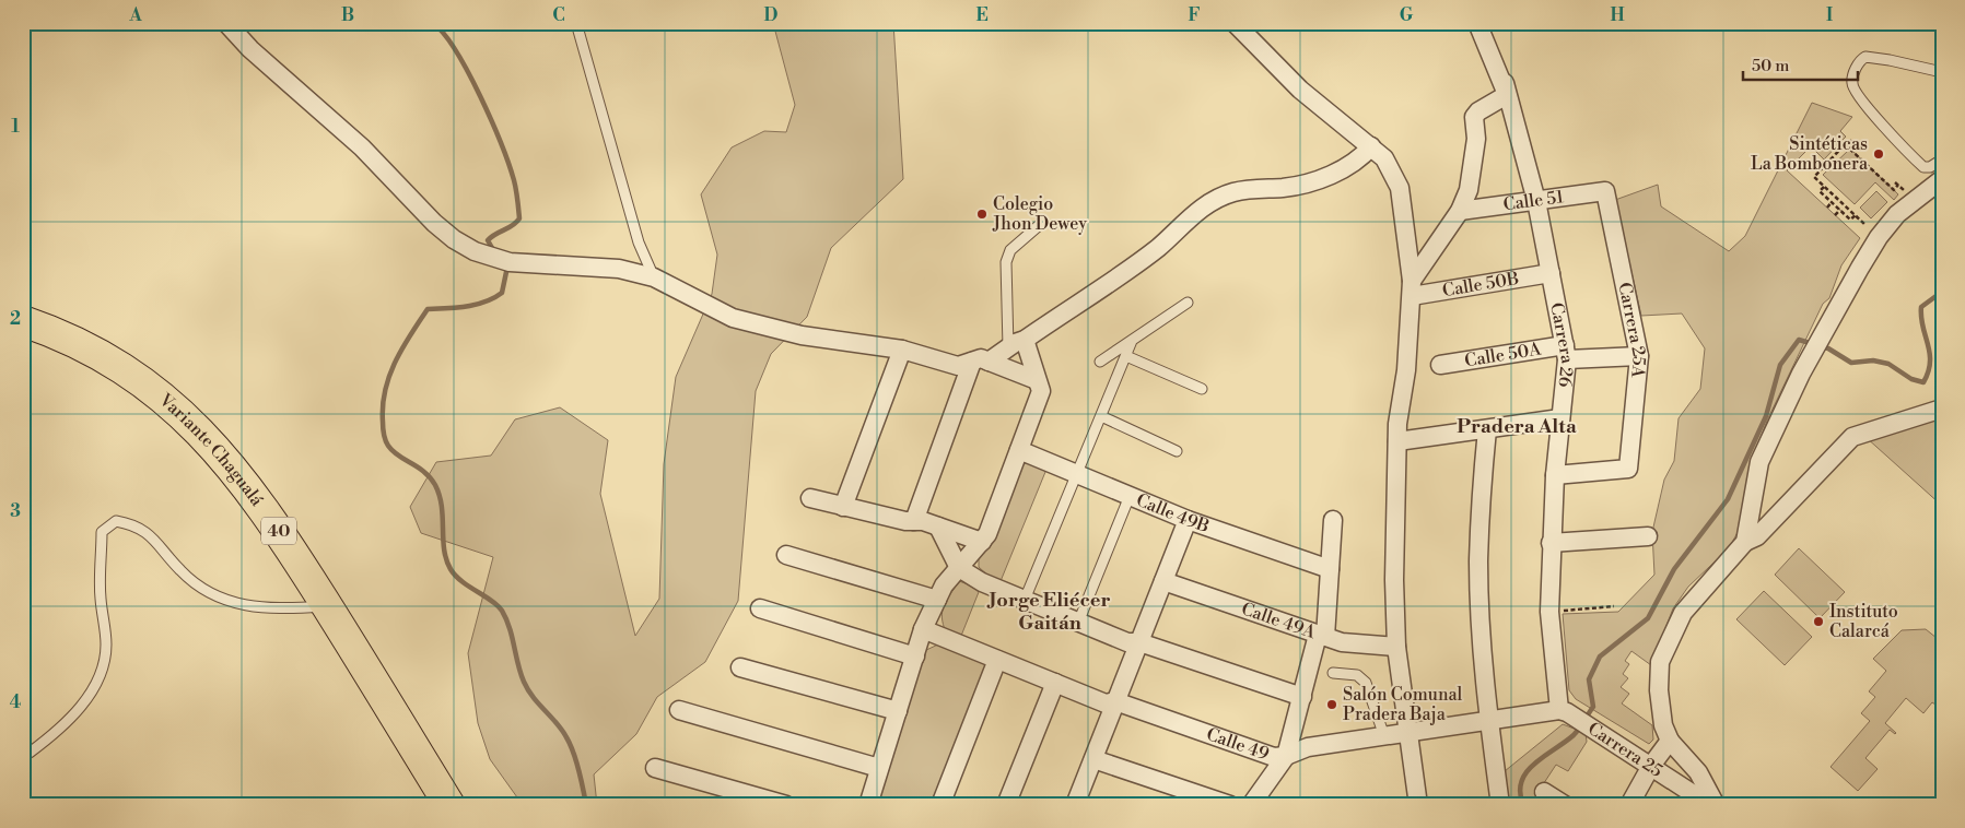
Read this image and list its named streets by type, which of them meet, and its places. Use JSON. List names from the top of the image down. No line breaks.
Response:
{"streets":{"highway":["Variante Chagualá","40"],"street":["Calle 51","Calle 50B","Carrera 25A","Carrera 26","Calle 50A","Calle 49B","Calle 49A","Calle 49","Carrera 25"]},"crossings":[["Calle 51","Carrera 25A"],["Calle 51","Carrera 26"],["Calle 50B","Carrera 26"],["Carrera 25A","Carrera 26"],["Carrera 25A","Calle 50A"],["Carrera 26","Calle 50A"],["Carrera 26","Calle 49"],["Carrera 26","Carrera 25"],["Calle 49","Carrera 25"]],"districts":["Pradera Alta","Jorge Eliécer Gaitán"],"places":["Sintéticas La Bombonera","Colegio Jhon Dewey","Instituto Calarcá","Salón Comunal Pradera Baja"],"scale_bar":"50 m","grid":{"columns":["A","B","C","D","E","F","G","H","I"],"rows":["1","2","3","4"]}}
